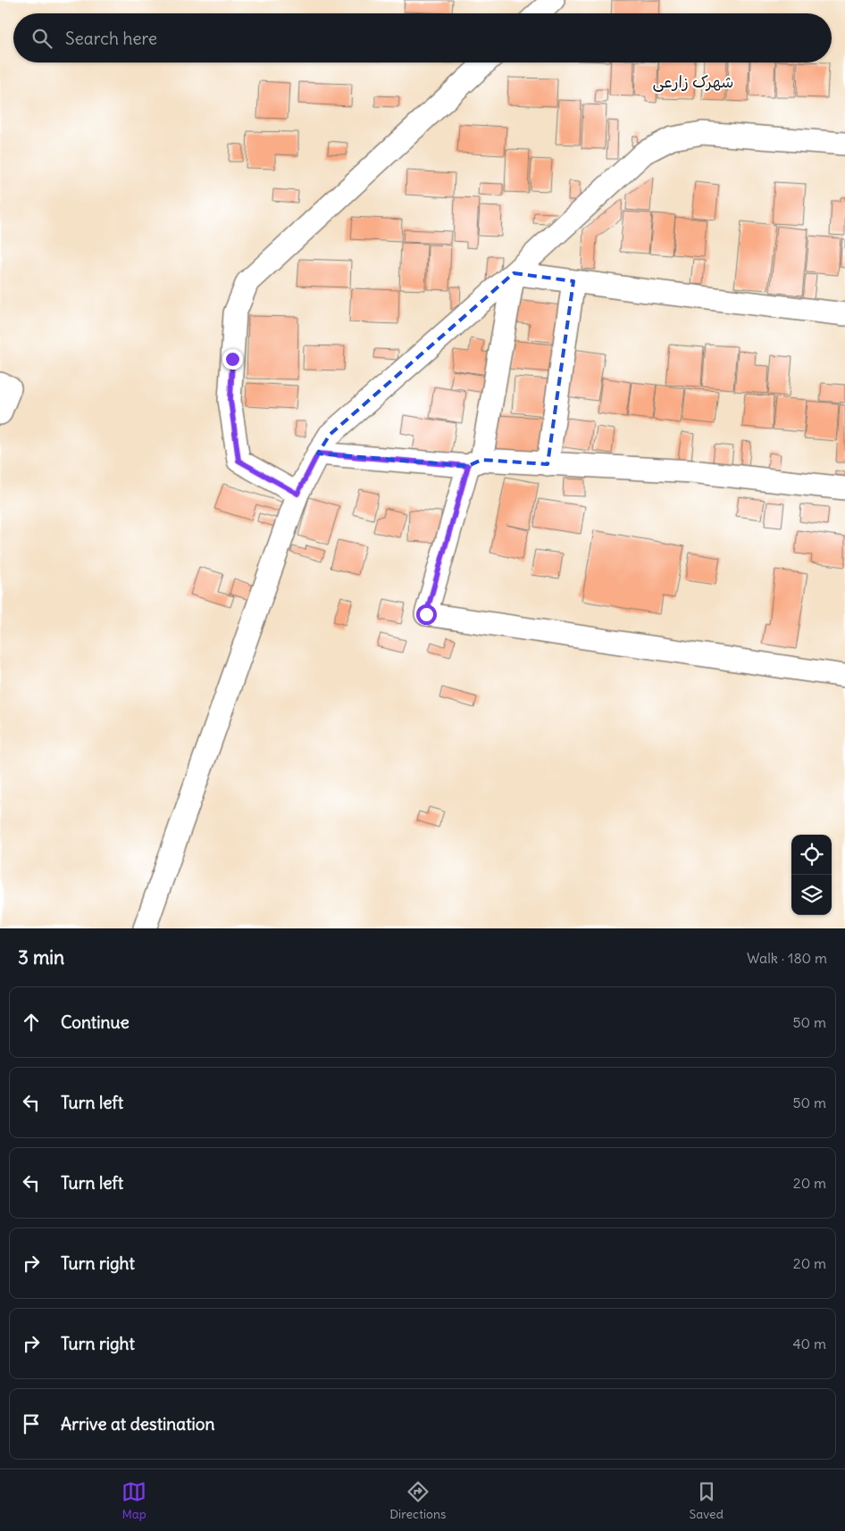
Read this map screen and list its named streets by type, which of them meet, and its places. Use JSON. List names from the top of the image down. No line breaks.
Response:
{"districts":["شهرک زارعی"],"page":{"search":"Search here","heading":["3 min","Walk · 180 m"],"list":[["Continue","50 m"],["Turn left","50 m"],["Turn left","20 m"],["Turn right","20 m"],["Turn right","40 m"],"Arrive at destination"],"nav":["Map","Directions","Saved"]}}
